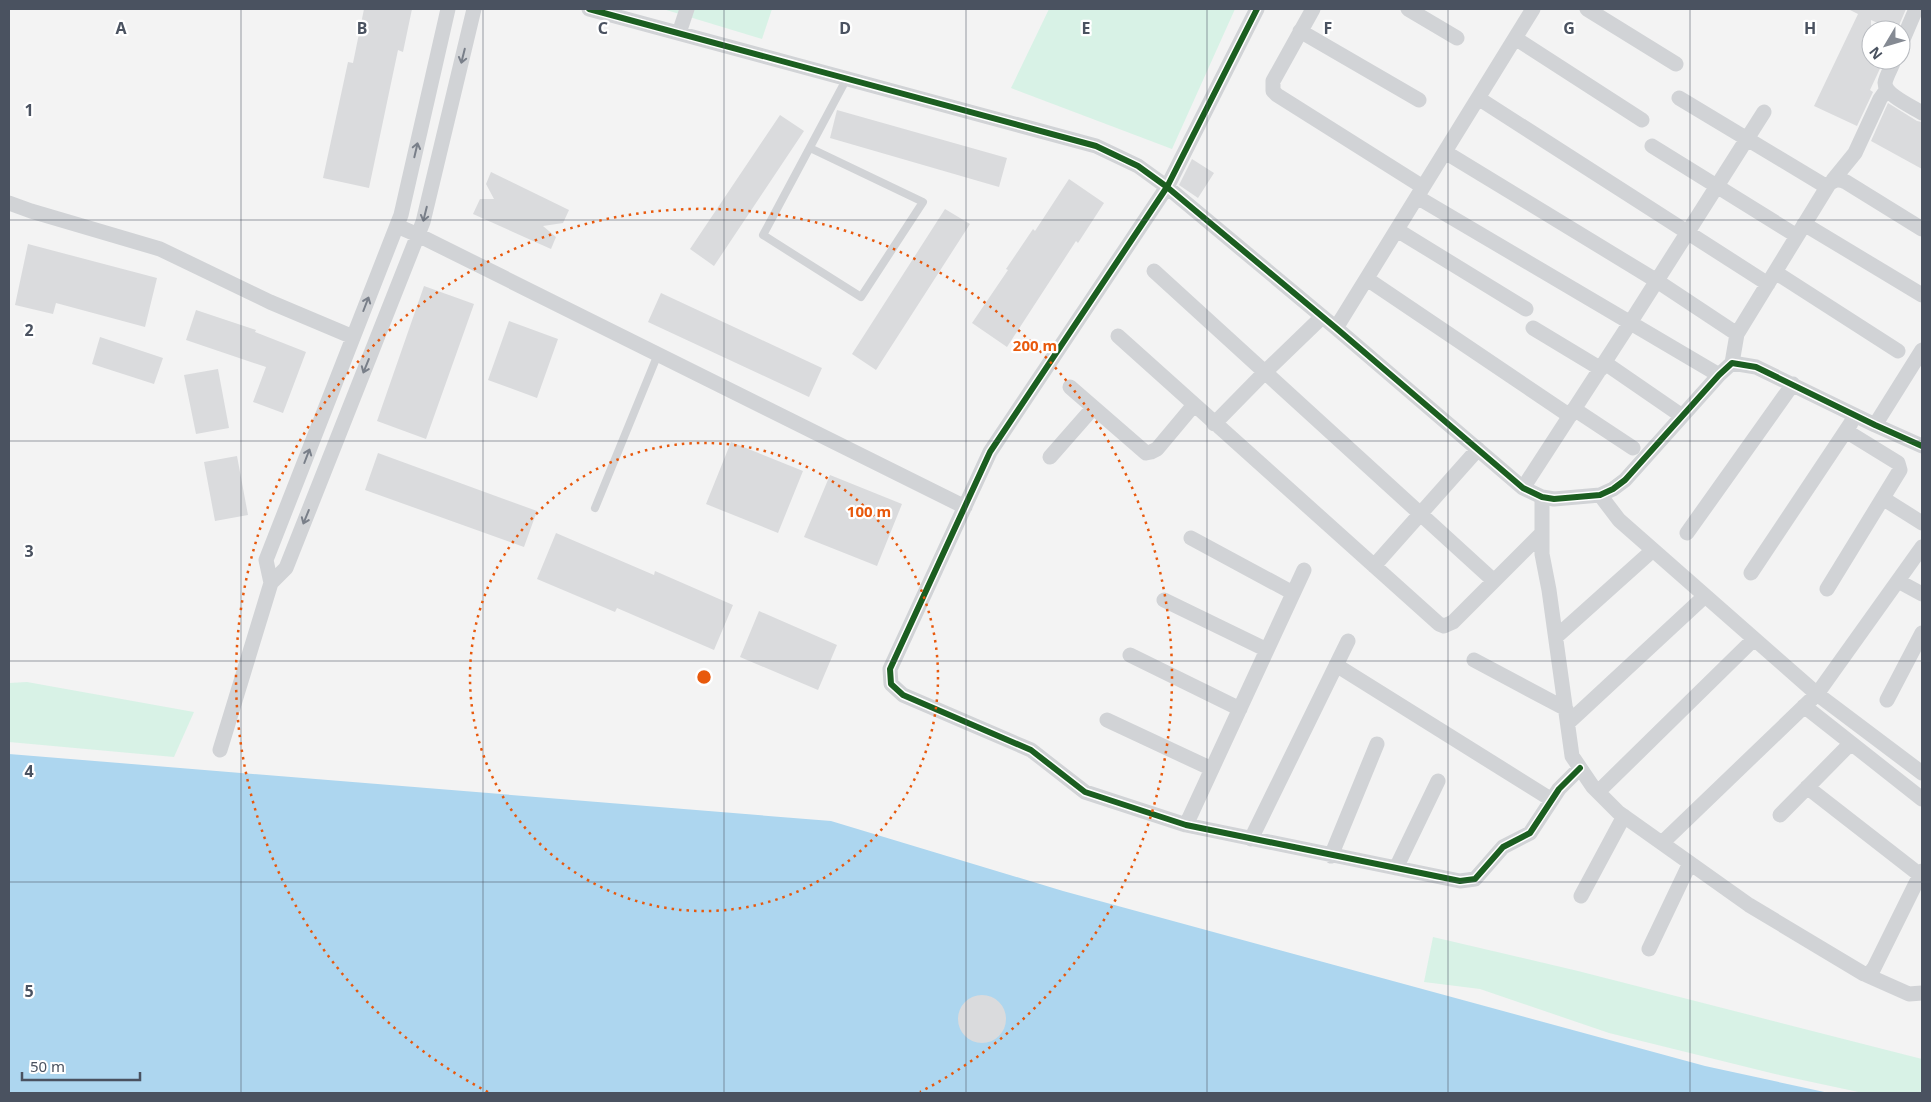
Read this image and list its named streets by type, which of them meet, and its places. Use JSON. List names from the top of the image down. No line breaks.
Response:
{"scale_bar":"50 m","north":"bottom left","grid":{"columns":["A","B","C","D","E","F","G","H"],"rows":["1","2","3","4","5"]},"rings":["200 m","100 m"]}
